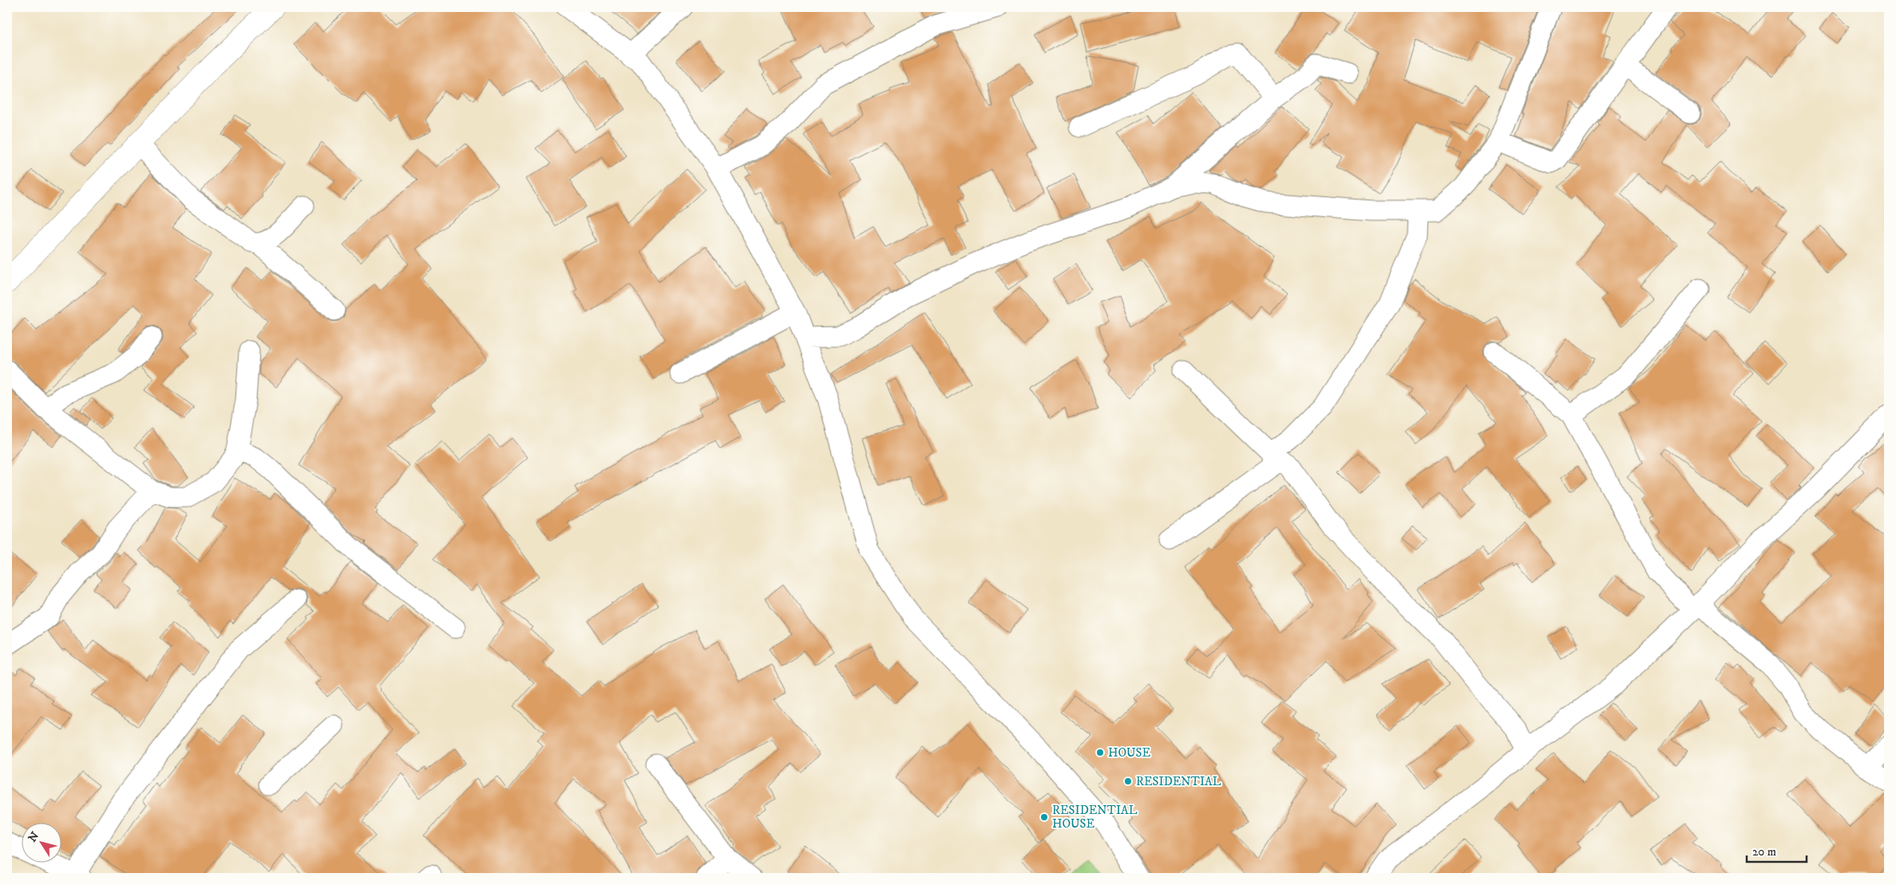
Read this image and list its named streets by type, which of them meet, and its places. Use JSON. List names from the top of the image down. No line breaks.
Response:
{"places":["HOUSE","RESIDENTIAL","RESIDENTIAL HOUSE"],"scale_bar":"20 m","north":"top left"}
